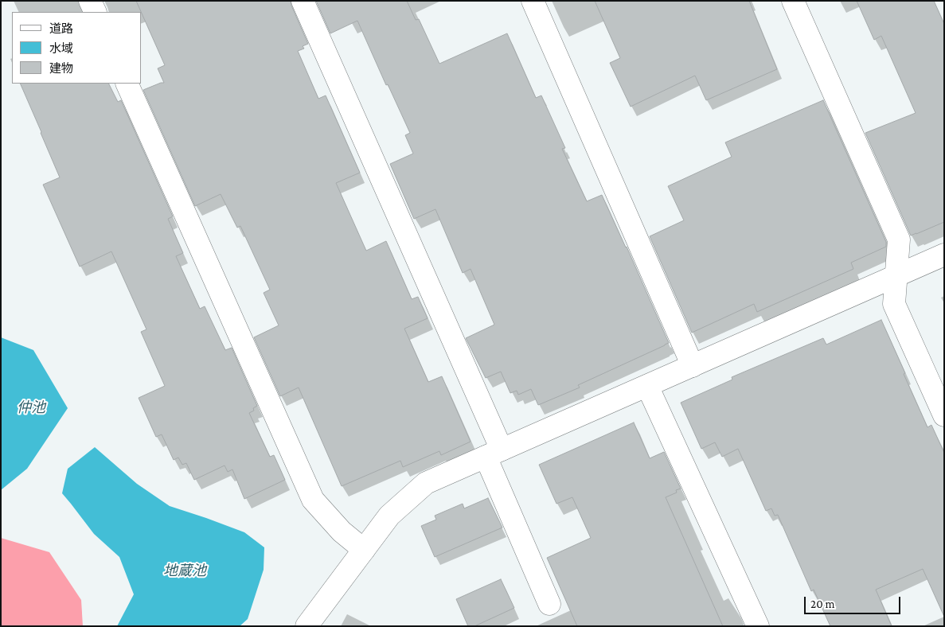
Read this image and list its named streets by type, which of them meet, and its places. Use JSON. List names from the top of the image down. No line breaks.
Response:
{"water":["仲池","地蔵池"],"legend":["道路","水域","建物"],"scale_bar":"20 m"}
